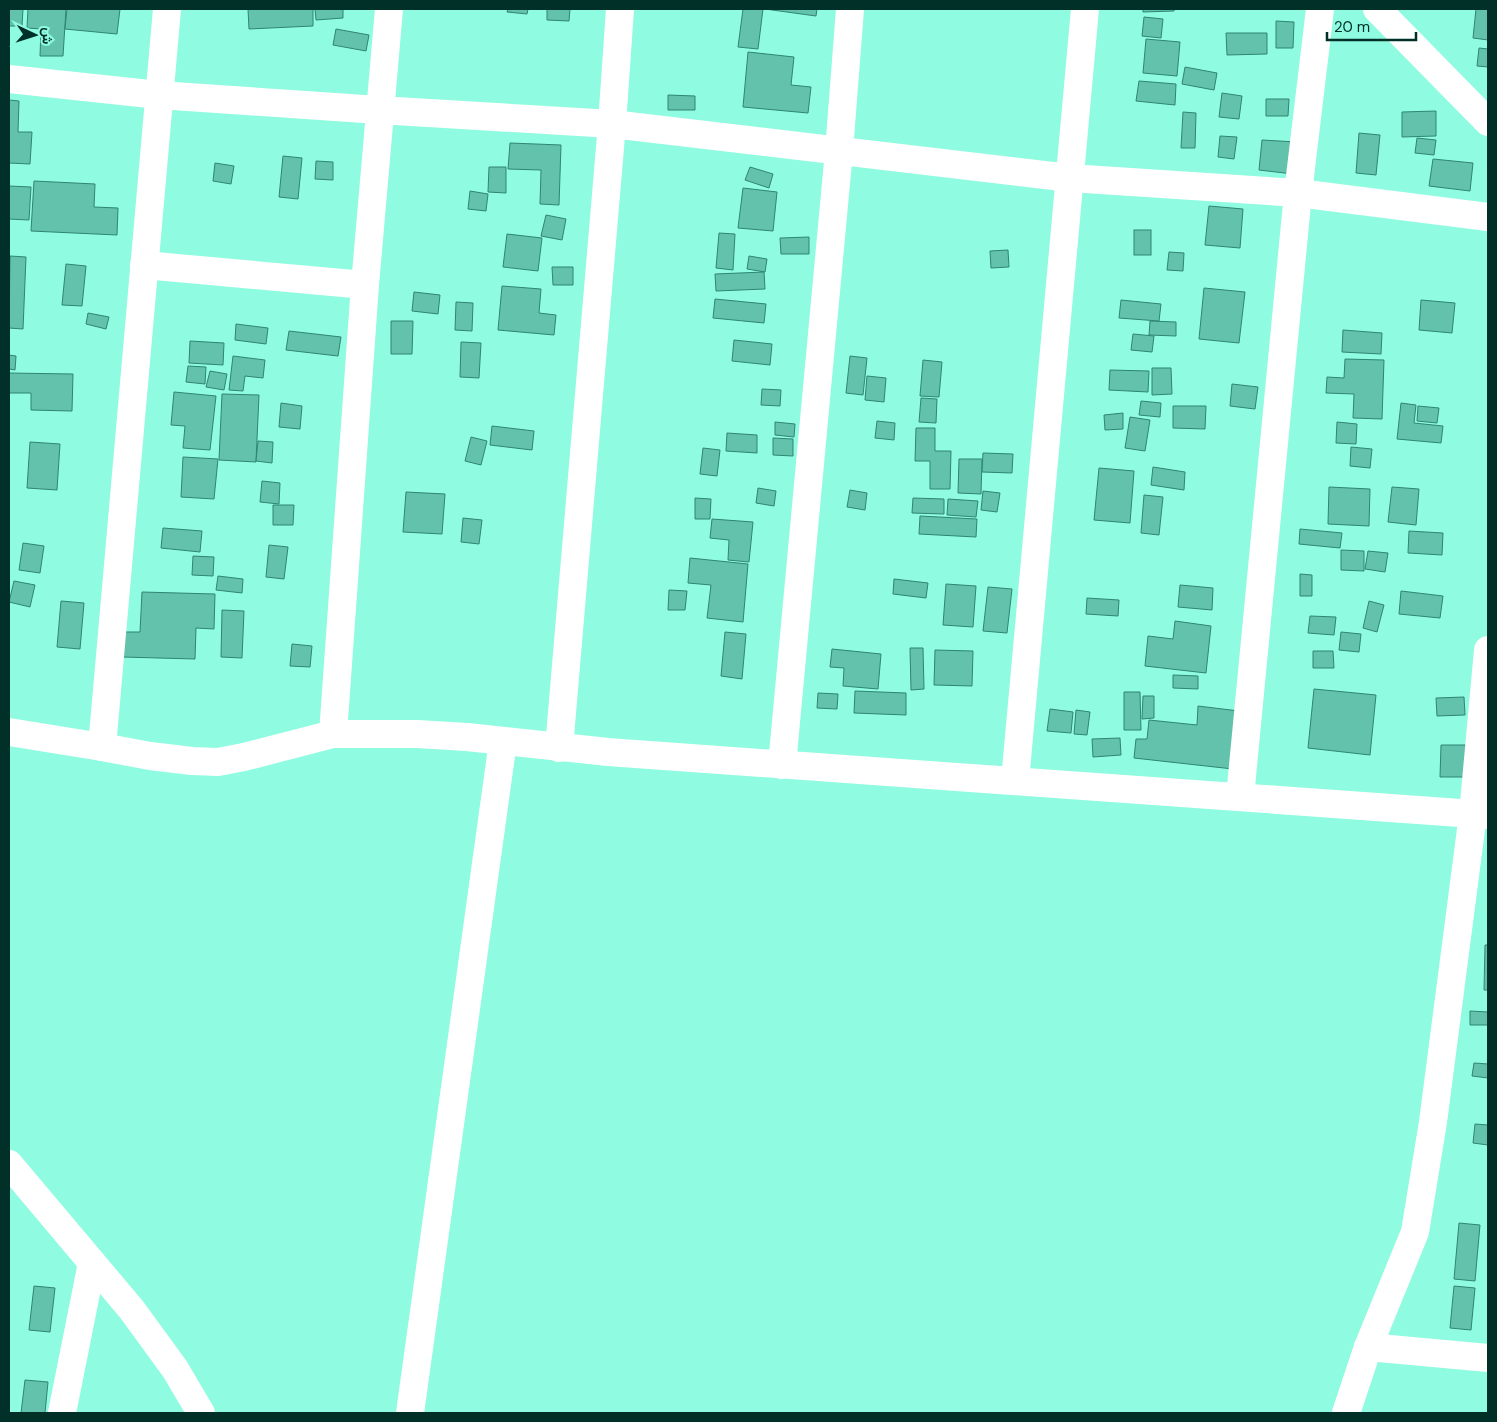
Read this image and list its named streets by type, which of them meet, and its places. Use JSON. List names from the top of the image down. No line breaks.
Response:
{"scale_bar":"20 m","north":"right"}
